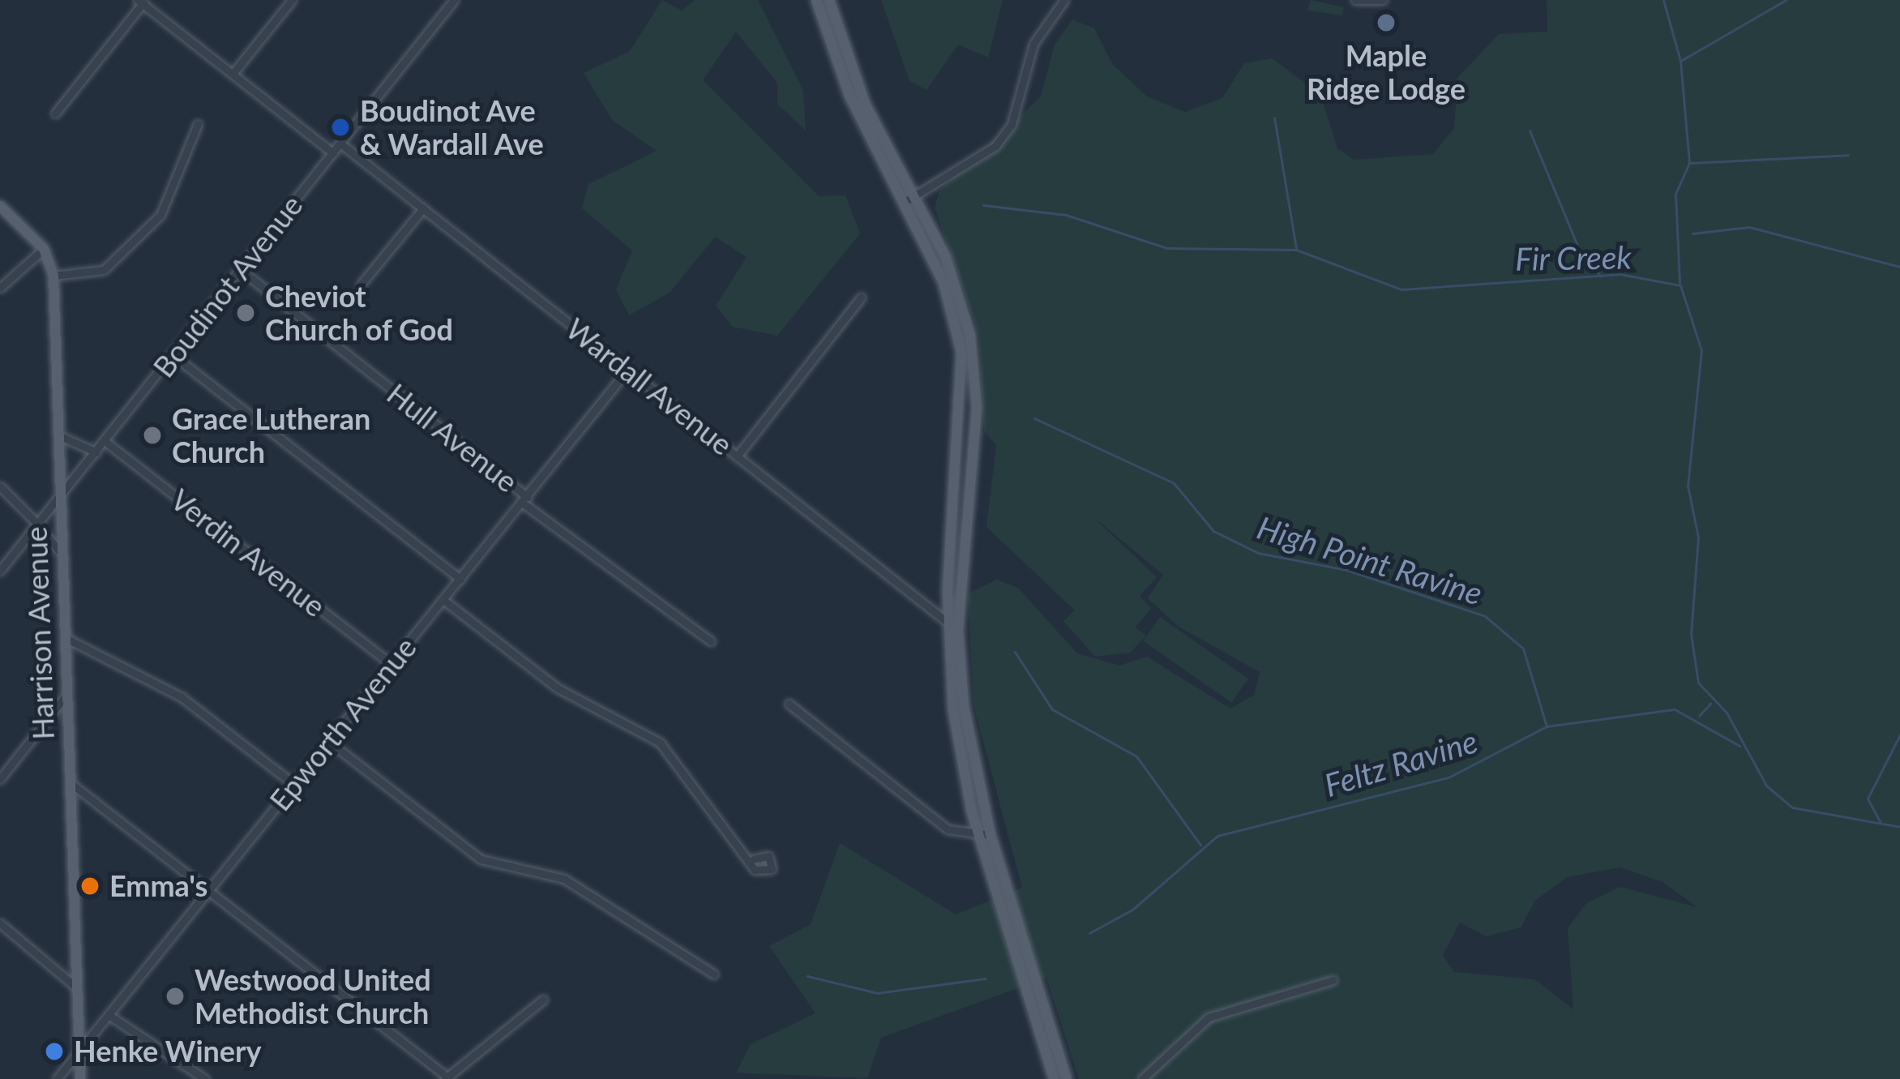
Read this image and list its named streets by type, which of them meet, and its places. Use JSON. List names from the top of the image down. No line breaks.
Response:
{"streets":{"main road":["Harrison Avenue"],"street":["Boudinot Avenue","Wardall Avenue","Hull Avenue","Verdin Avenue","Epworth Avenue"]},"crossings":[["Boudinot Avenue","Wardall Avenue"],["Boudinot Avenue","Hull Avenue"],["Boudinot Avenue","Verdin Avenue"],["Boudinot Avenue","Harrison Avenue"],["Wardall Avenue","Epworth Avenue"],["Hull Avenue","Epworth Avenue"],["Verdin Avenue","Epworth Avenue"],["Harrison Avenue","Epworth Avenue"]],"water":["Fir Creek","High Point Ravine","Feltz Ravine"],"places":["Maple Ridge Lodge","Boudinot Ave & Wardall Ave","Cheviot Church of God","Grace Lutheran Church","Emma's","Westwood United Methodist Church","Henke Winery"]}
